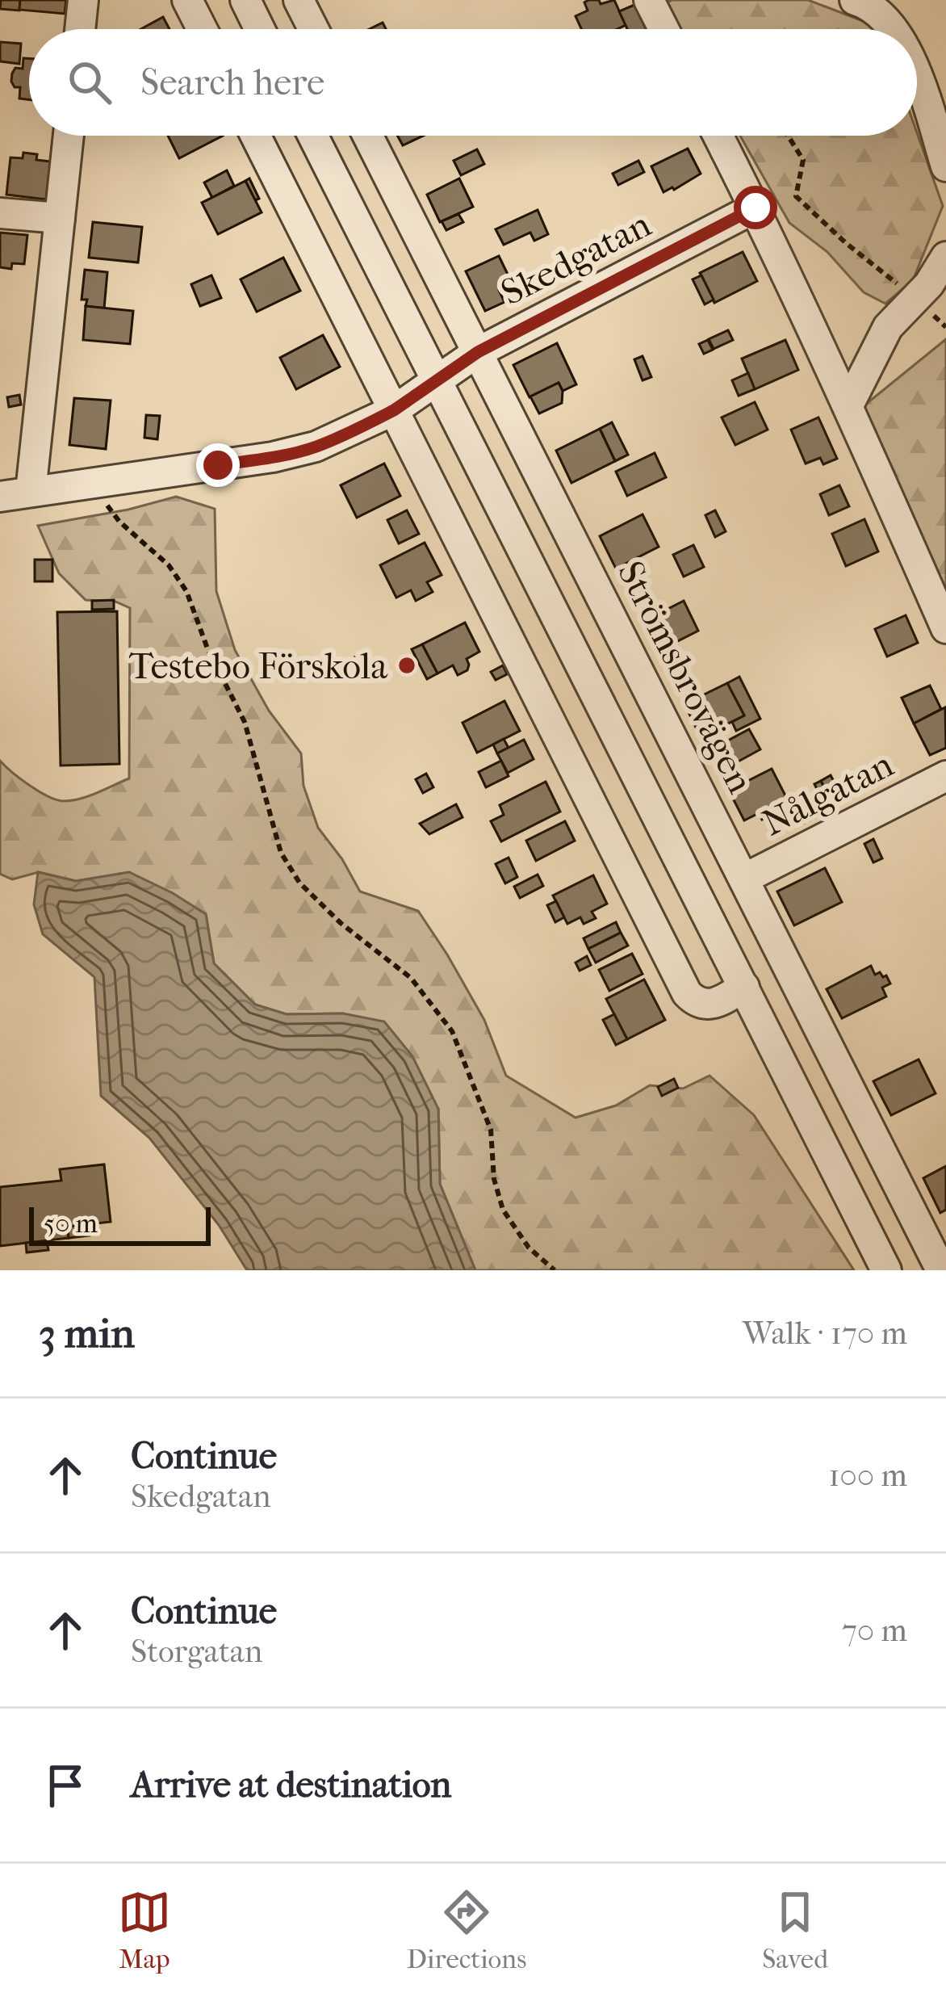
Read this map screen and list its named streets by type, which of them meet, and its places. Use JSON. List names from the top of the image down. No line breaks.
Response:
{"streets":{"street":["Skedgatan","Strömsbrovägen","Nålgatan"]},"crossings":[["Skedgatan","Strömsbrovägen"],["Strömsbrovägen","Nålgatan"]],"places":["Testebo Förskola"],"scale_bar":"50 m","page":{"search":"Search here","scale":"50 m","heading":["3 min","Walk · 170 m"],"list":[["Continue","Skedgatan","100 m"],["Continue","Storgatan","70 m"],"Arrive at destination"],"nav":["Map","Directions","Saved"]}}
